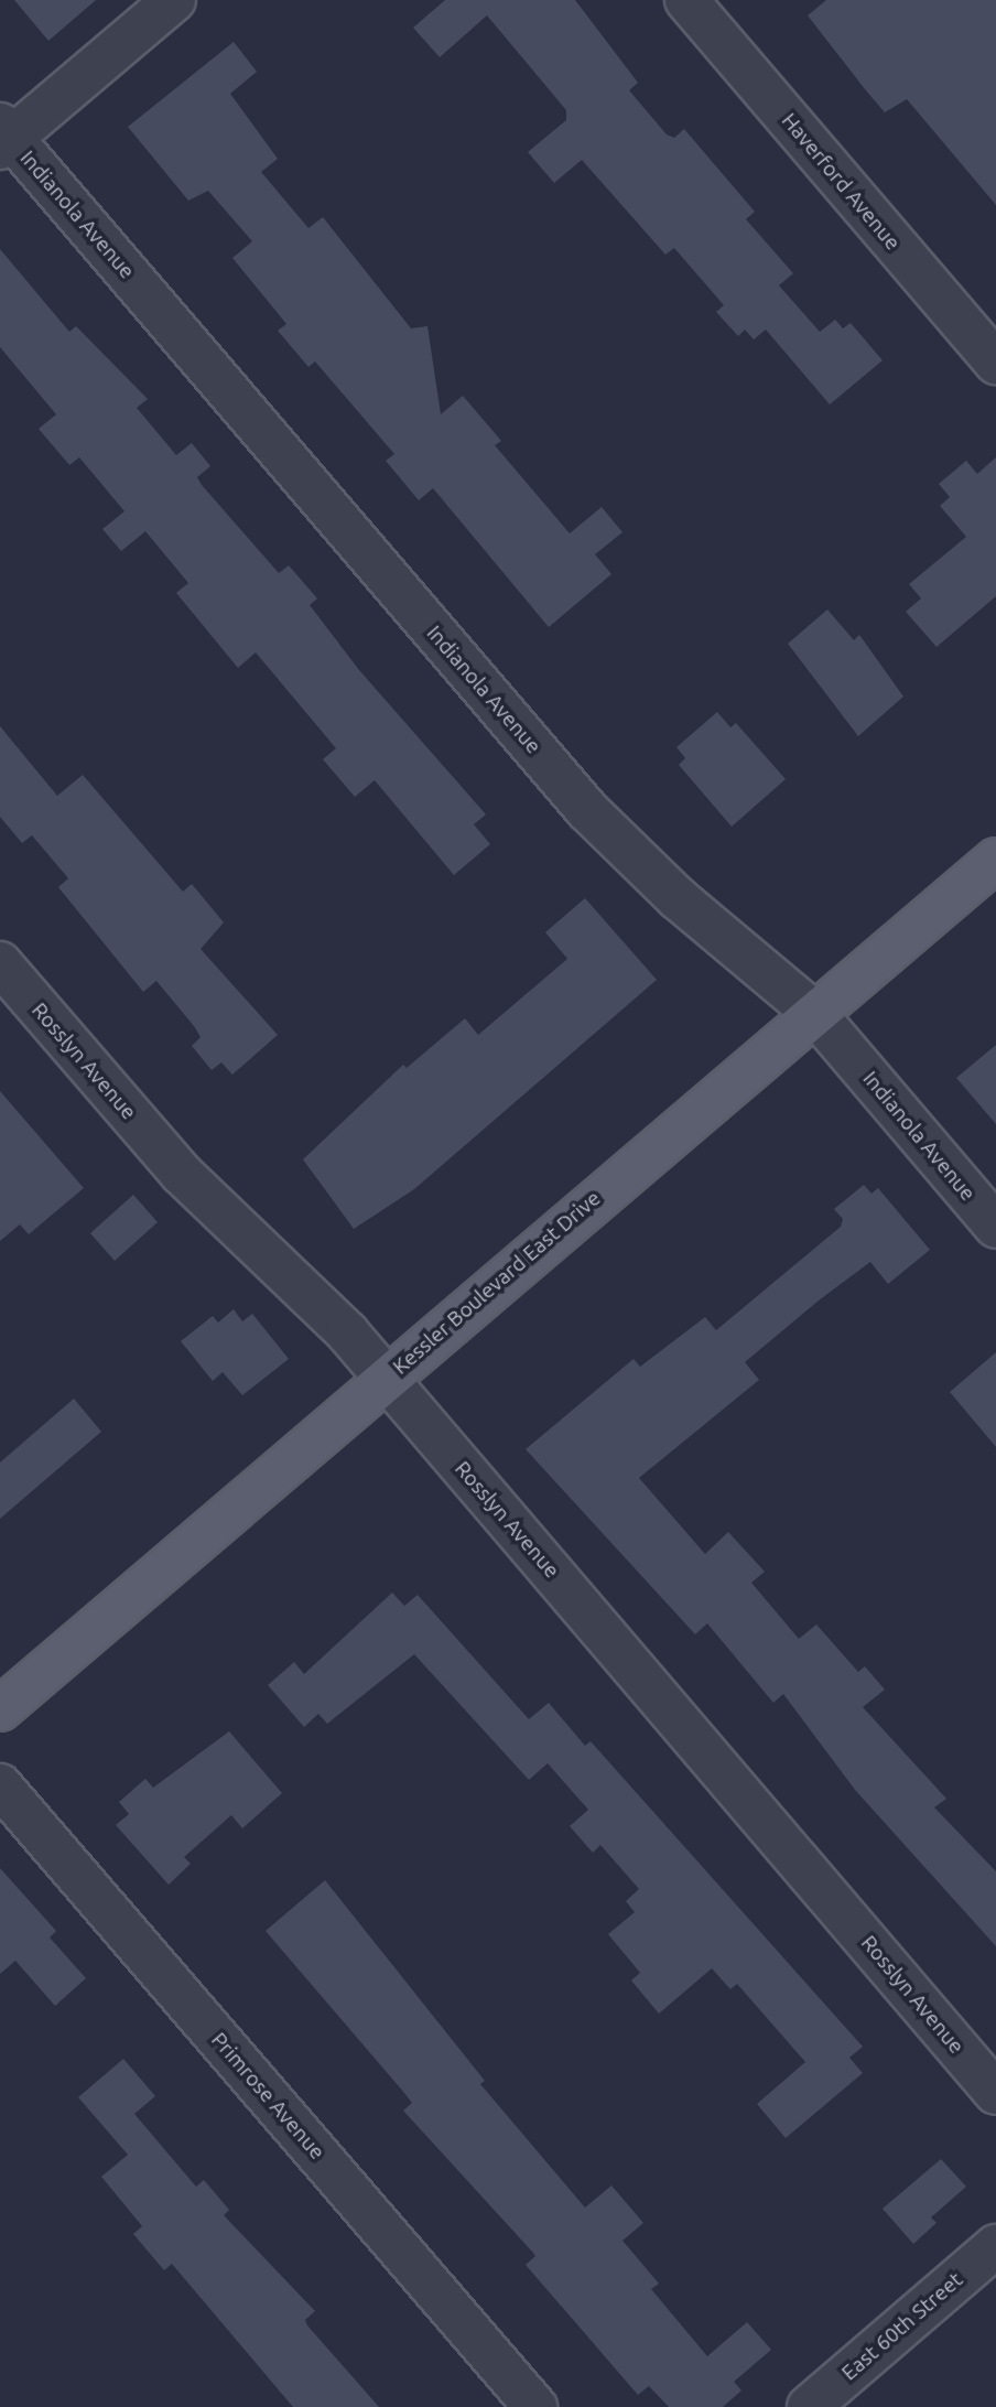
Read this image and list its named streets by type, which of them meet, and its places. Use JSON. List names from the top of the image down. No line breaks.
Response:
{"streets":{"main road":["Kessler Boulevard East Drive"],"street":["Haverford Avenue","Indianola Avenue","Rosslyn Avenue","Primrose Avenue","East 60th Street"]},"crossings":[["Indianola Avenue","Kessler Boulevard East Drive"],["Rosslyn Avenue","Kessler Boulevard East Drive"]]}
